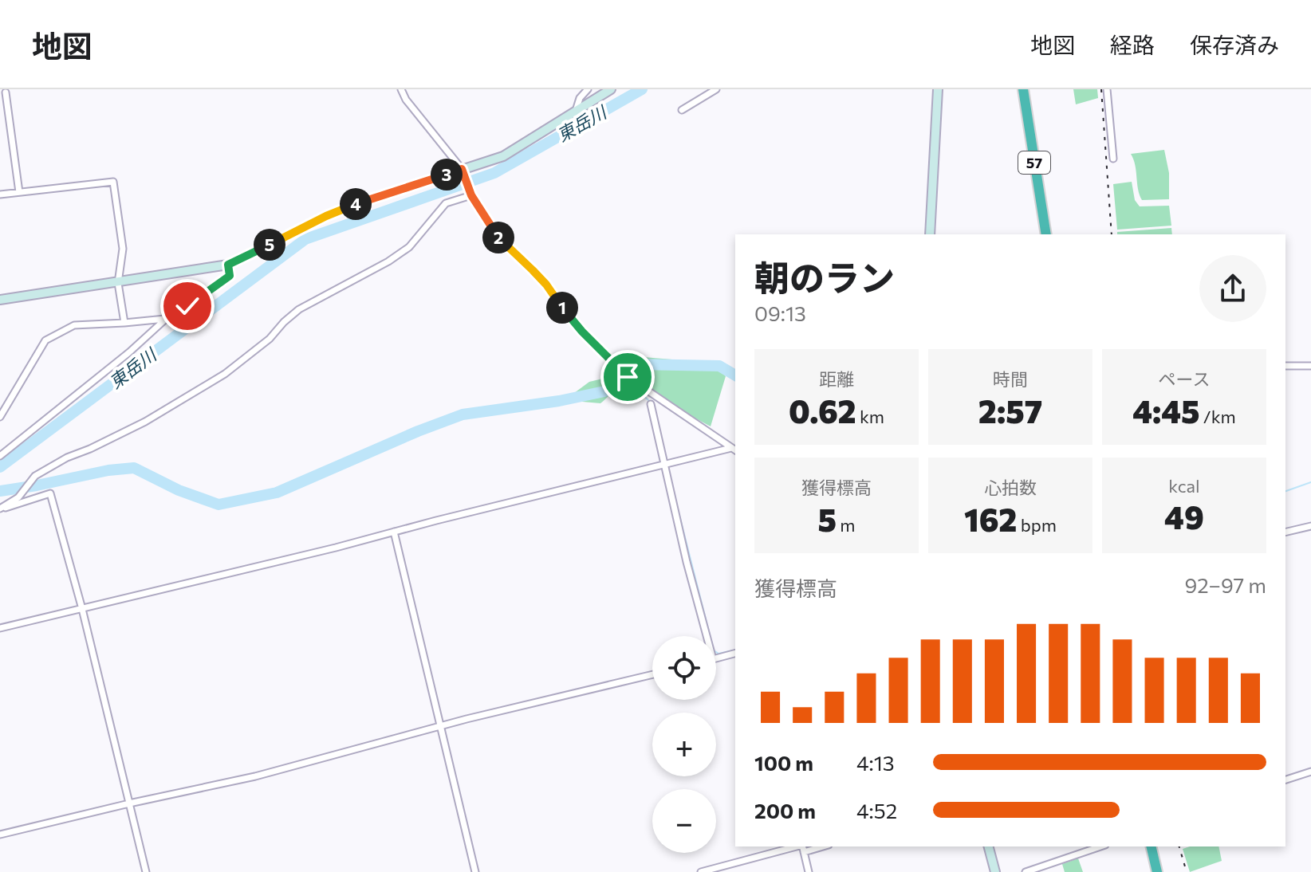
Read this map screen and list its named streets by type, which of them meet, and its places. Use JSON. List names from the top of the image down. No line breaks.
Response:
{"streets":{"highway":["57"]},"water":["東岳川"],"page":{"header":"地図","nav":["地図","経路","保存済み"],"pins":["3","4","2","5","1"],"heading":["朝のラン","09:13"],"stats":[["距離","0.62 km"],["時間","2:57"],["ペース","4:45 /km"],["獲得標高","5 m"],["心拍数","162 bpm"],["kcal","49"]],"chart":["獲得標高","92–97 m"],"map_buttons":["+","−"],"list":[{"name":"100 m","note":"4:13"},{"name":"200 m","note":"4:52"}]}}
